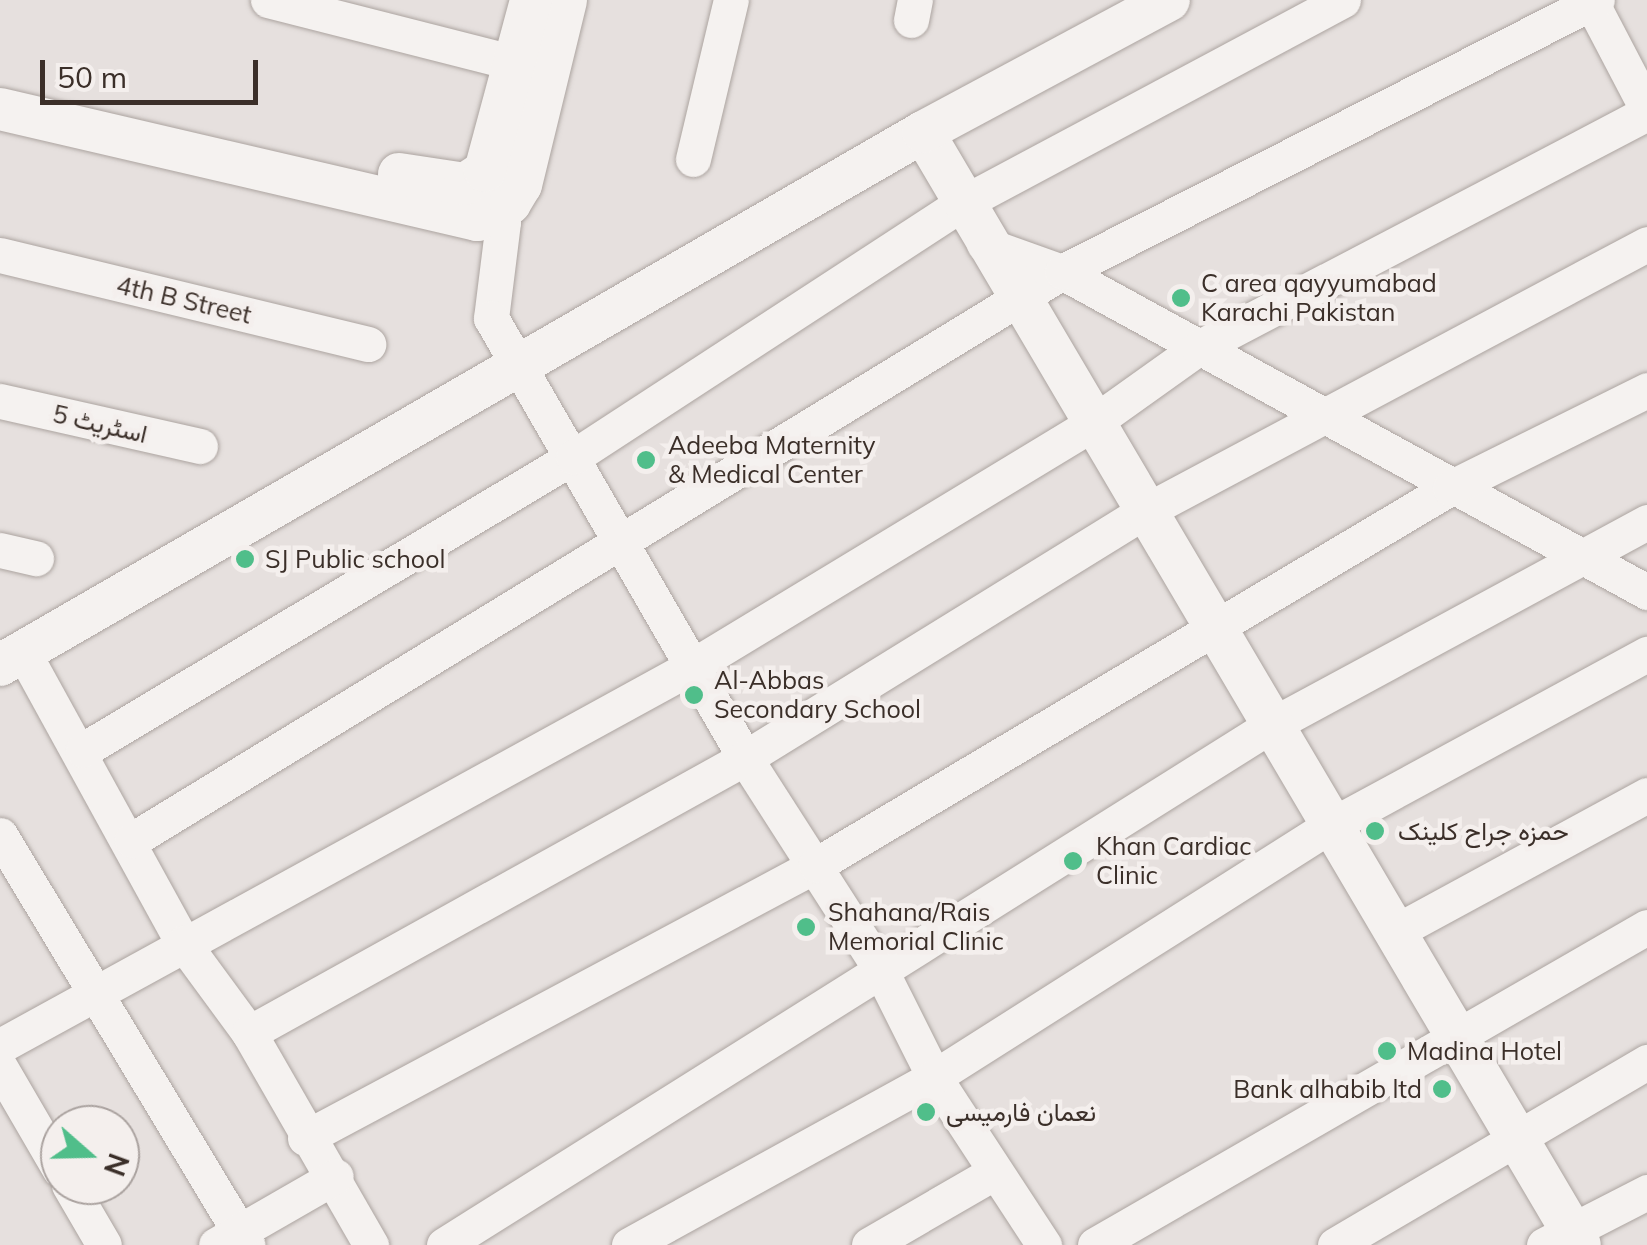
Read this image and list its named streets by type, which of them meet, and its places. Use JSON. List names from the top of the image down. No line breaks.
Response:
{"streets":{"street":["4th B Street","اسٹریٹ 5"]},"places":["C area qayyumabad Karachi Pakistan","Adeeba Maternity & Medical Center","SJ Public school","Al-Abbas Secondary School","حمزہ جراح کلینک","Khan Cardiac Clinic","Shahana/Rais Memorial Clinic","Madina Hotel","Bank alhabib ltd","نعمان فارمیسی"],"scale_bar":"50 m","north":"right"}
